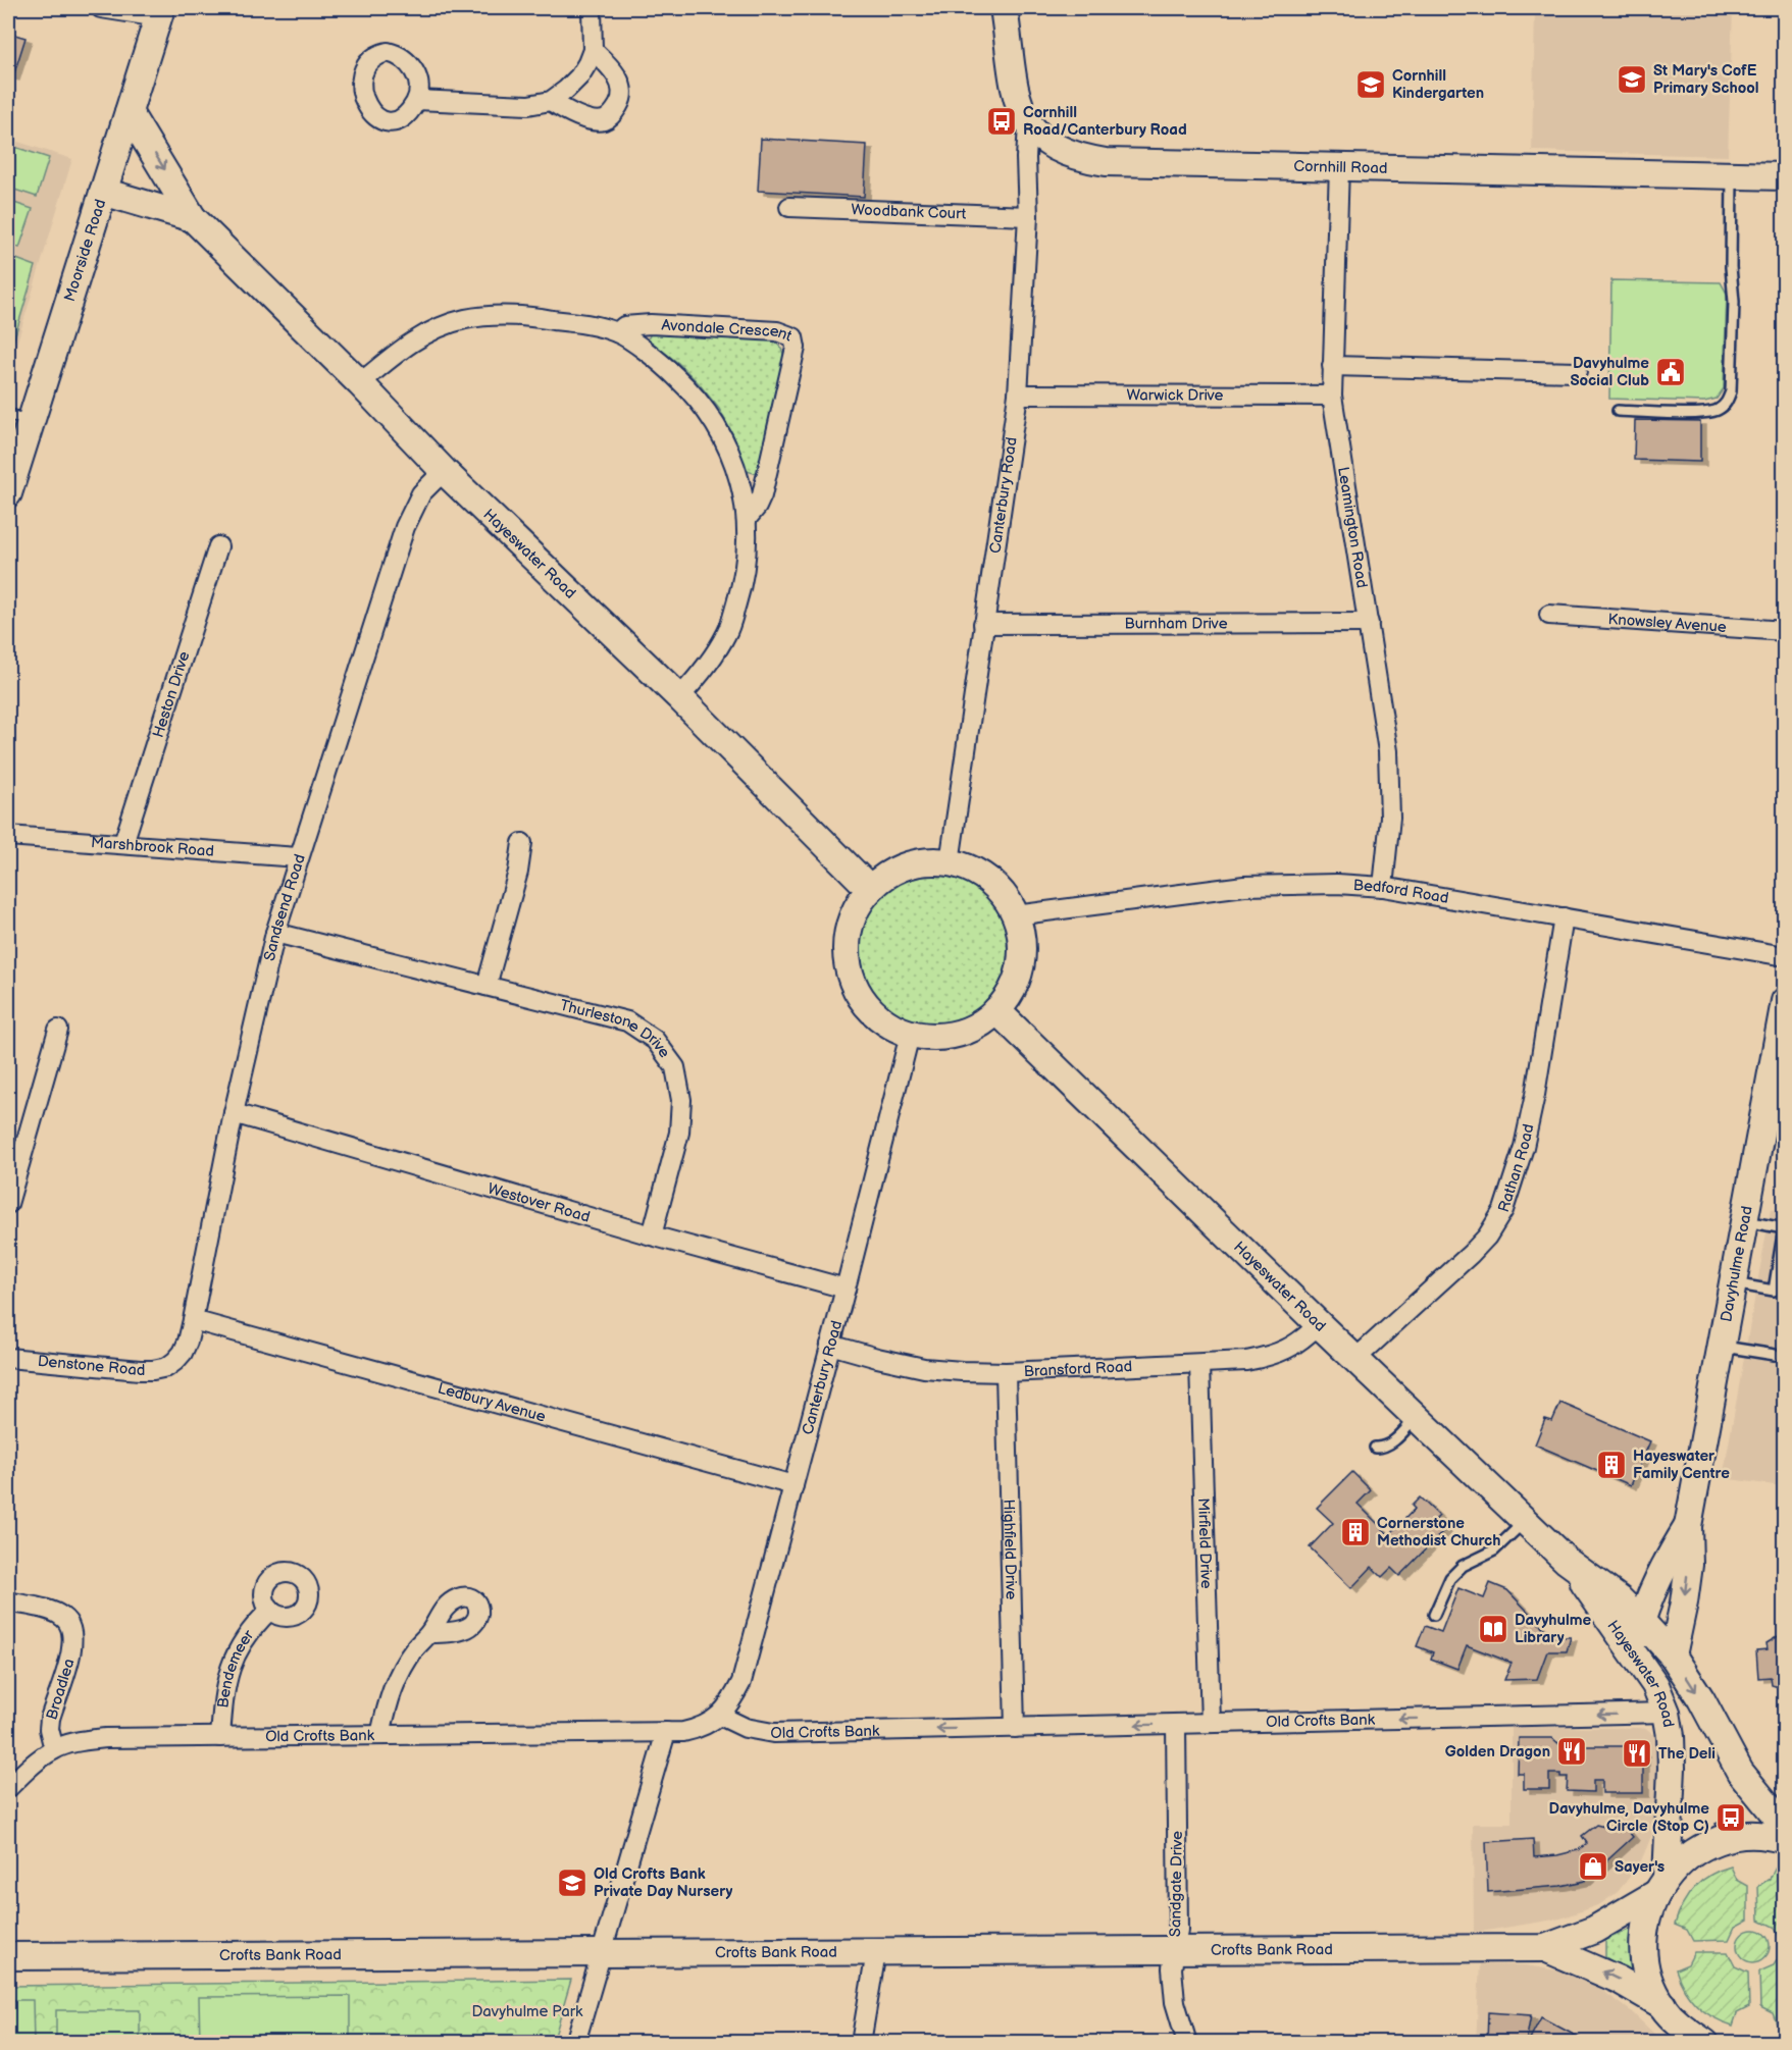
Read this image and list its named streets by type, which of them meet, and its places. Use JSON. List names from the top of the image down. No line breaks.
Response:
{"streets":{"main road":["Cornhill Road","Moorside Road","Hayeswater Road","Davyhulme Road","Crofts Bank Road"],"street":["Woodbank Court","Avondale Crescent","Warwick Drive","Canterbury Road","Leamington Road","Knowsley Avenue","Burnham Drive","Heston Drive","Marshbrook Road","Bedford Road","Sandsend Road","Thurlestone Drive","Rathan Road","Westover Road","Denstone Road","Bransford Road","Ledbury Avenue","Mirfield Drive","Highfield Drive","Bendemeer","Broadlea","Old Crofts Bank","Sandgate Drive"]},"crossings":[["Cornhill Road","Canterbury Road"],["Cornhill Road","Leamington Road"],["Woodbank Court","Canterbury Road"],["Moorside Road","Hayeswater Road"],["Avondale Crescent","Hayeswater Road"],["Warwick Drive","Canterbury Road"],["Warwick Drive","Leamington Road"],["Canterbury Road","Hayeswater Road"],["Canterbury Road","Burnham Drive"],["Canterbury Road","Bedford Road"],["Canterbury Road","Westover Road"],["Canterbury Road","Bransford Road"],["Canterbury Road","Ledbury Avenue"],["Canterbury Road","Old Crofts Bank"],["Leamington Road","Burnham Drive"],["Leamington Road","Bedford Road"],["Hayeswater Road","Bedford Road"],["Hayeswater Road","Sandsend Road"],["Hayeswater Road","Rathan Road"],["Hayeswater Road","Bransford Road"],["Hayeswater Road","Old Crofts Bank"],["Hayeswater Road","Crofts Bank Road"],["Heston Drive","Marshbrook Road"],["Marshbrook Road","Sandsend Road"],["Bedford Road","Rathan Road"],["Sandsend Road","Thurlestone Drive"],["Sandsend Road","Westover Road"],["Sandsend Road","Denstone Road"],["Sandsend Road","Ledbury Avenue"],["Thurlestone Drive","Westover Road"],["Bransford Road","Mirfield Drive"],["Bransford Road","Highfield Drive"],["Mirfield Drive","Old Crofts Bank"],["Highfield Drive","Old Crofts Bank"],["Bendemeer","Old Crofts Bank"],["Broadlea","Old Crofts Bank"],["Old Crofts Bank","Sandgate Drive"],["Sandgate Drive","Crofts Bank Road"]],"one_way":["Old Crofts Bank"],"parks":["Davyhulme Park"],"places":{"school or university":["St Mary's CofE Primary School","Cornhill Kindergarten","Old Crofts Bank Private Day Nursery"],"bus stop":["Cornhill Road/Canterbury Road","Davyhulme, Davyhulme Circle (Stop C)"],"public building":["Davyhulme Social Club"],"building":["Hayeswater Family Centre","Cornerstone Methodist Church"],"library":["Davyhulme Library"],"restaurant":["Golden Dragon","The Deli"],"shop":["Sayer's"]}}
